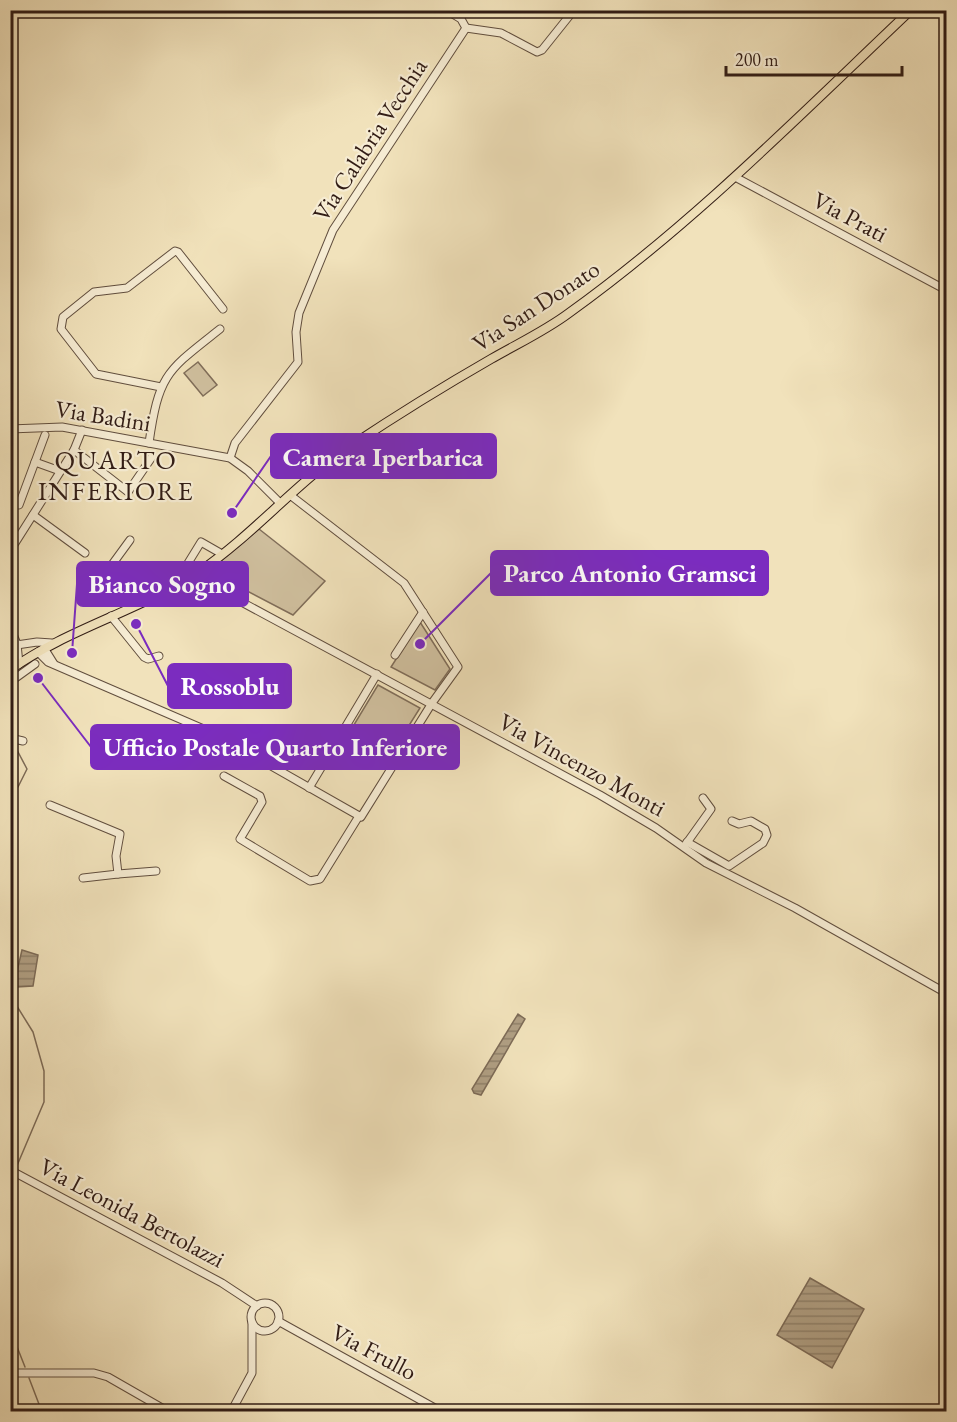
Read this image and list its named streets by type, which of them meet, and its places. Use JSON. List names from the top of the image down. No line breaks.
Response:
{"streets":{"main road":["Via San Donato"],"street":["Via Calabria Vecchia","Via Prati","Via Badini","Via Vincenzo Monti","Via Leonida Bertolazzi","Via Frullo"]},"crossings":[["Via Calabria Vecchia","Via Badini"],["Via Prati","Via San Donato"],["Via San Donato","Via Badini"],["Via San Donato","Via Vincenzo Monti"],["Via Leonida Bertolazzi","Via Frullo"]],"districts":["QUARTO INFERIORE"],"places":["Camera Iperbarica","Rossoblu","Parco Antonio Gramsci","Bianco Sogno","Ufficio Postale Quarto Inferiore"],"scale_bar":"200 m"}
